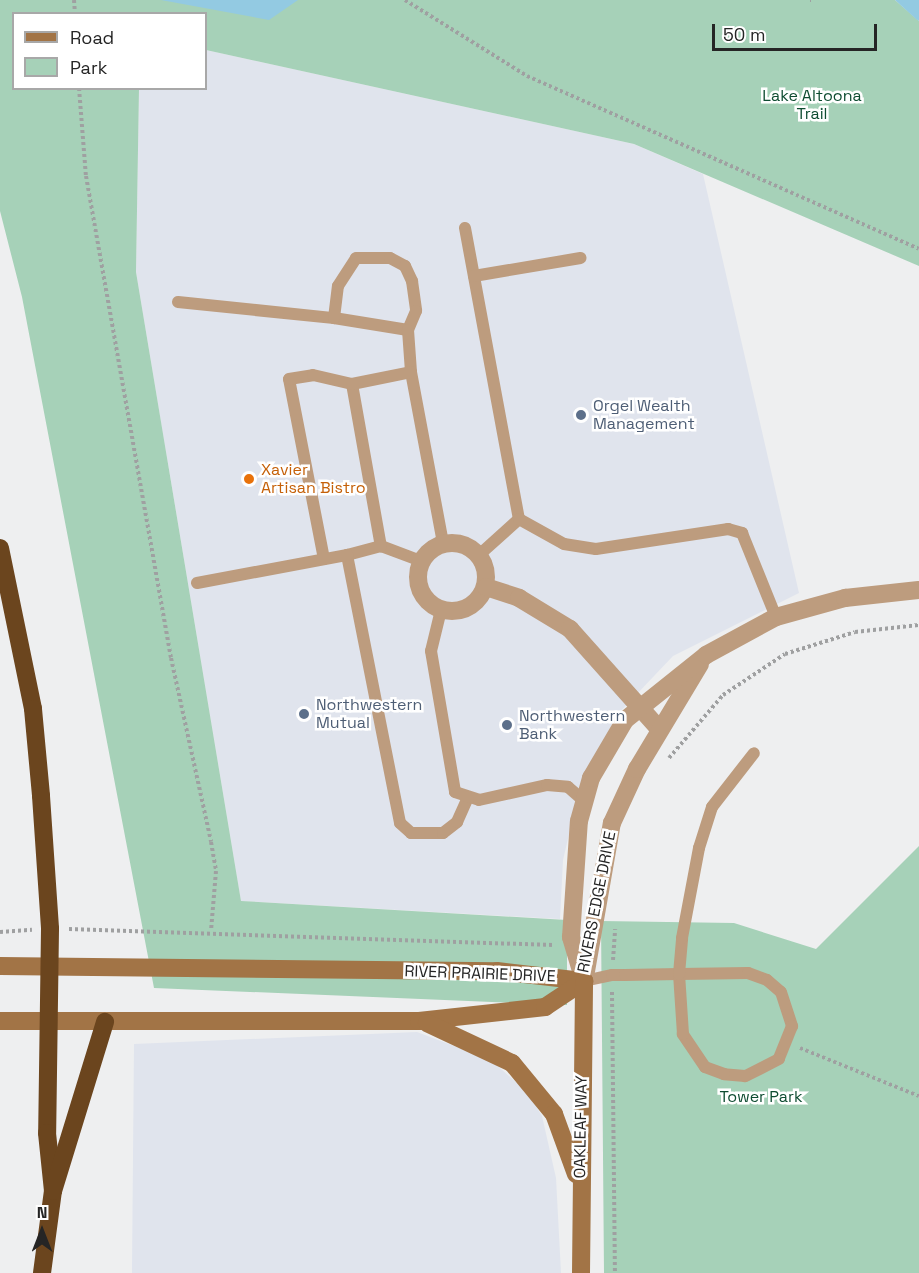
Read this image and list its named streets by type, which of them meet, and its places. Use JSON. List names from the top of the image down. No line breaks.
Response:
{"streets":{"street":["RIVERS EDGE DRIVE","RIVER PRAIRIE DRIVE","OAKLEAF WAY"]},"crossings":[["RIVERS EDGE DRIVE","RIVER PRAIRIE DRIVE"],["RIVERS EDGE DRIVE","OAKLEAF WAY"],["RIVER PRAIRIE DRIVE","OAKLEAF WAY"]],"parks":["Lake Altoona Trail","Tower Park"],"places":["Orgel Wealth Management","Xavier Artisan Bistro","Northwestern Mutual","Northwestern Bank"],"legend":["Road","Park"],"scale_bar":"50 m","north":"top"}
